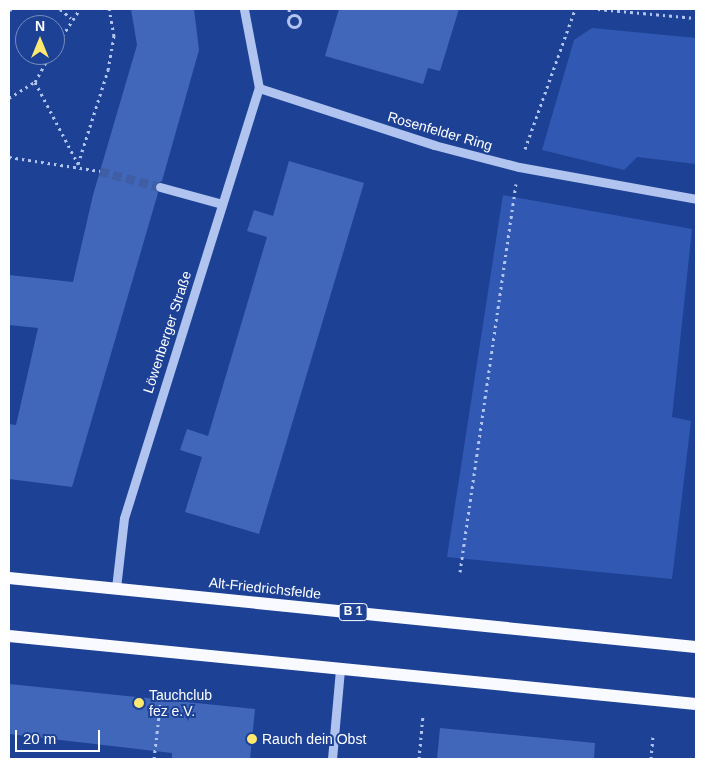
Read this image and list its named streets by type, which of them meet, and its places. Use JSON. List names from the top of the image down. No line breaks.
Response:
{"streets":{"main road":["Alt-Friedrichsfelde","B 1"],"street":["Rosenfelder Ring","Löwenberger Straße"]},"crossings":[["Rosenfelder Ring","Löwenberger Straße"],["Löwenberger Straße","Alt-Friedrichsfelde"]],"places":["Tauchclub fez e.V.","Rauch dein Obst"],"scale_bar":"20 m","north":"top"}
